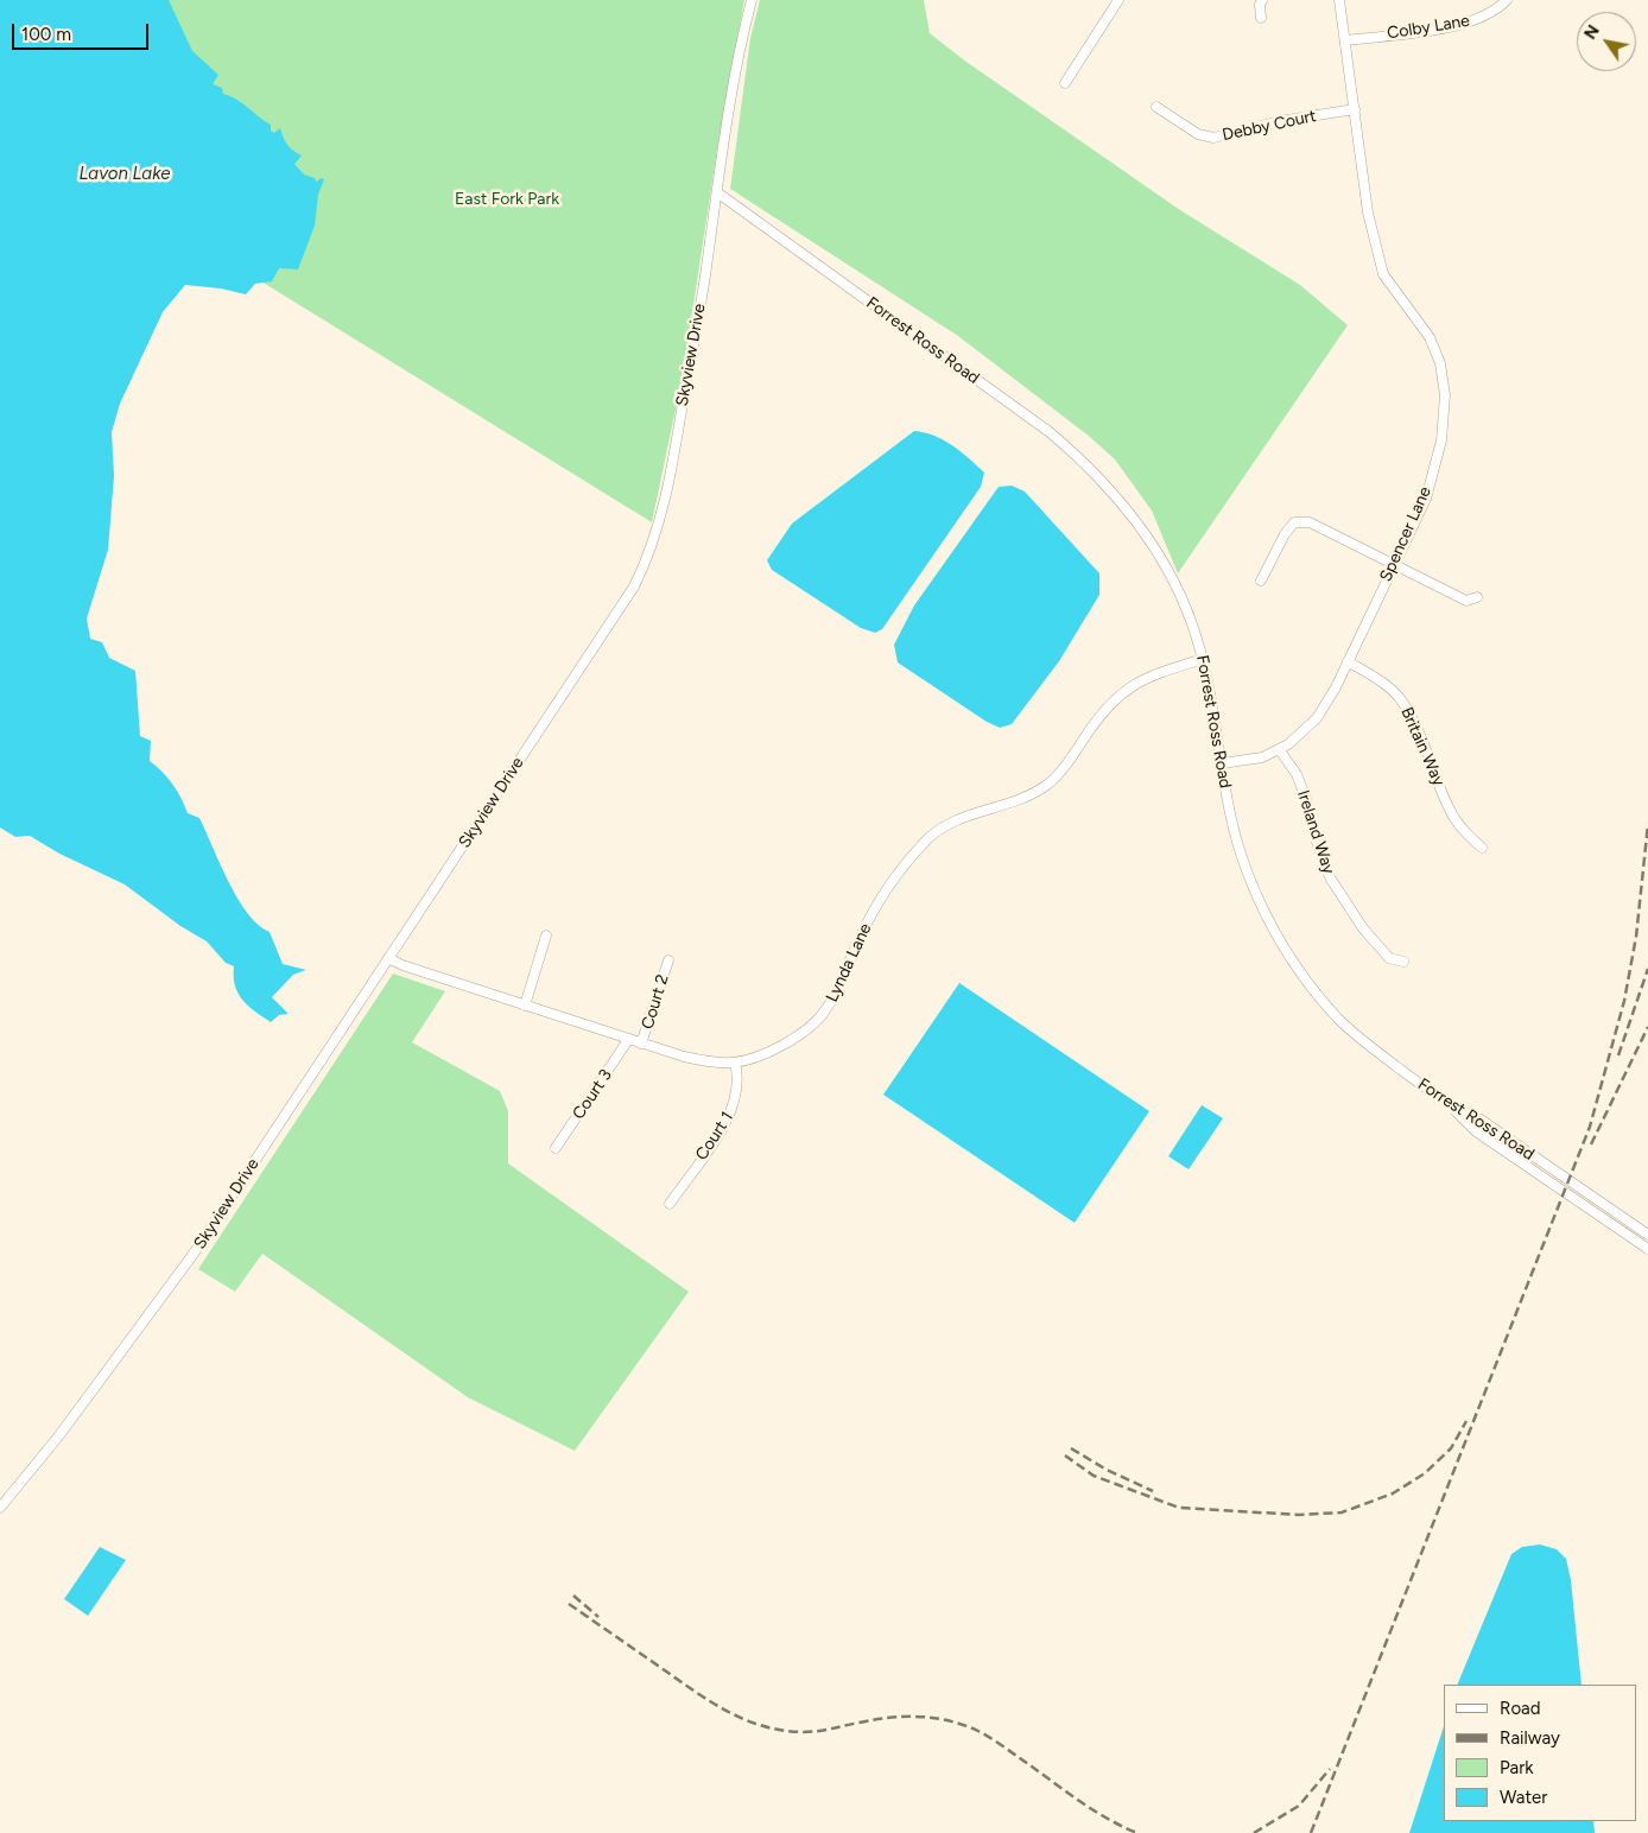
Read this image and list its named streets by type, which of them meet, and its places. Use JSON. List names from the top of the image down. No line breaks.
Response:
{"streets":{"street":["Colby Lane","Debby Court","Forrest Ross Road","Skyview Drive","Spencer Lane","Britain Way","Ireland Way","Lynda Lane","Court 2","Court 3","Court 1"]},"crossings":[["Colby Lane","Spencer Lane"],["Debby Court","Spencer Lane"],["Forrest Ross Road","Skyview Drive"],["Forrest Ross Road","Spencer Lane"],["Forrest Ross Road","Lynda Lane"],["Skyview Drive","Lynda Lane"],["Spencer Lane","Britain Way"],["Spencer Lane","Ireland Way"],["Lynda Lane","Court 2"],["Lynda Lane","Court 3"],["Lynda Lane","Court 1"]],"water":["Lavon Lake"],"parks":["East Fork Park"],"legend":["Road","Railway","Park","Water"],"scale_bar":"100 m","north":"top left"}
